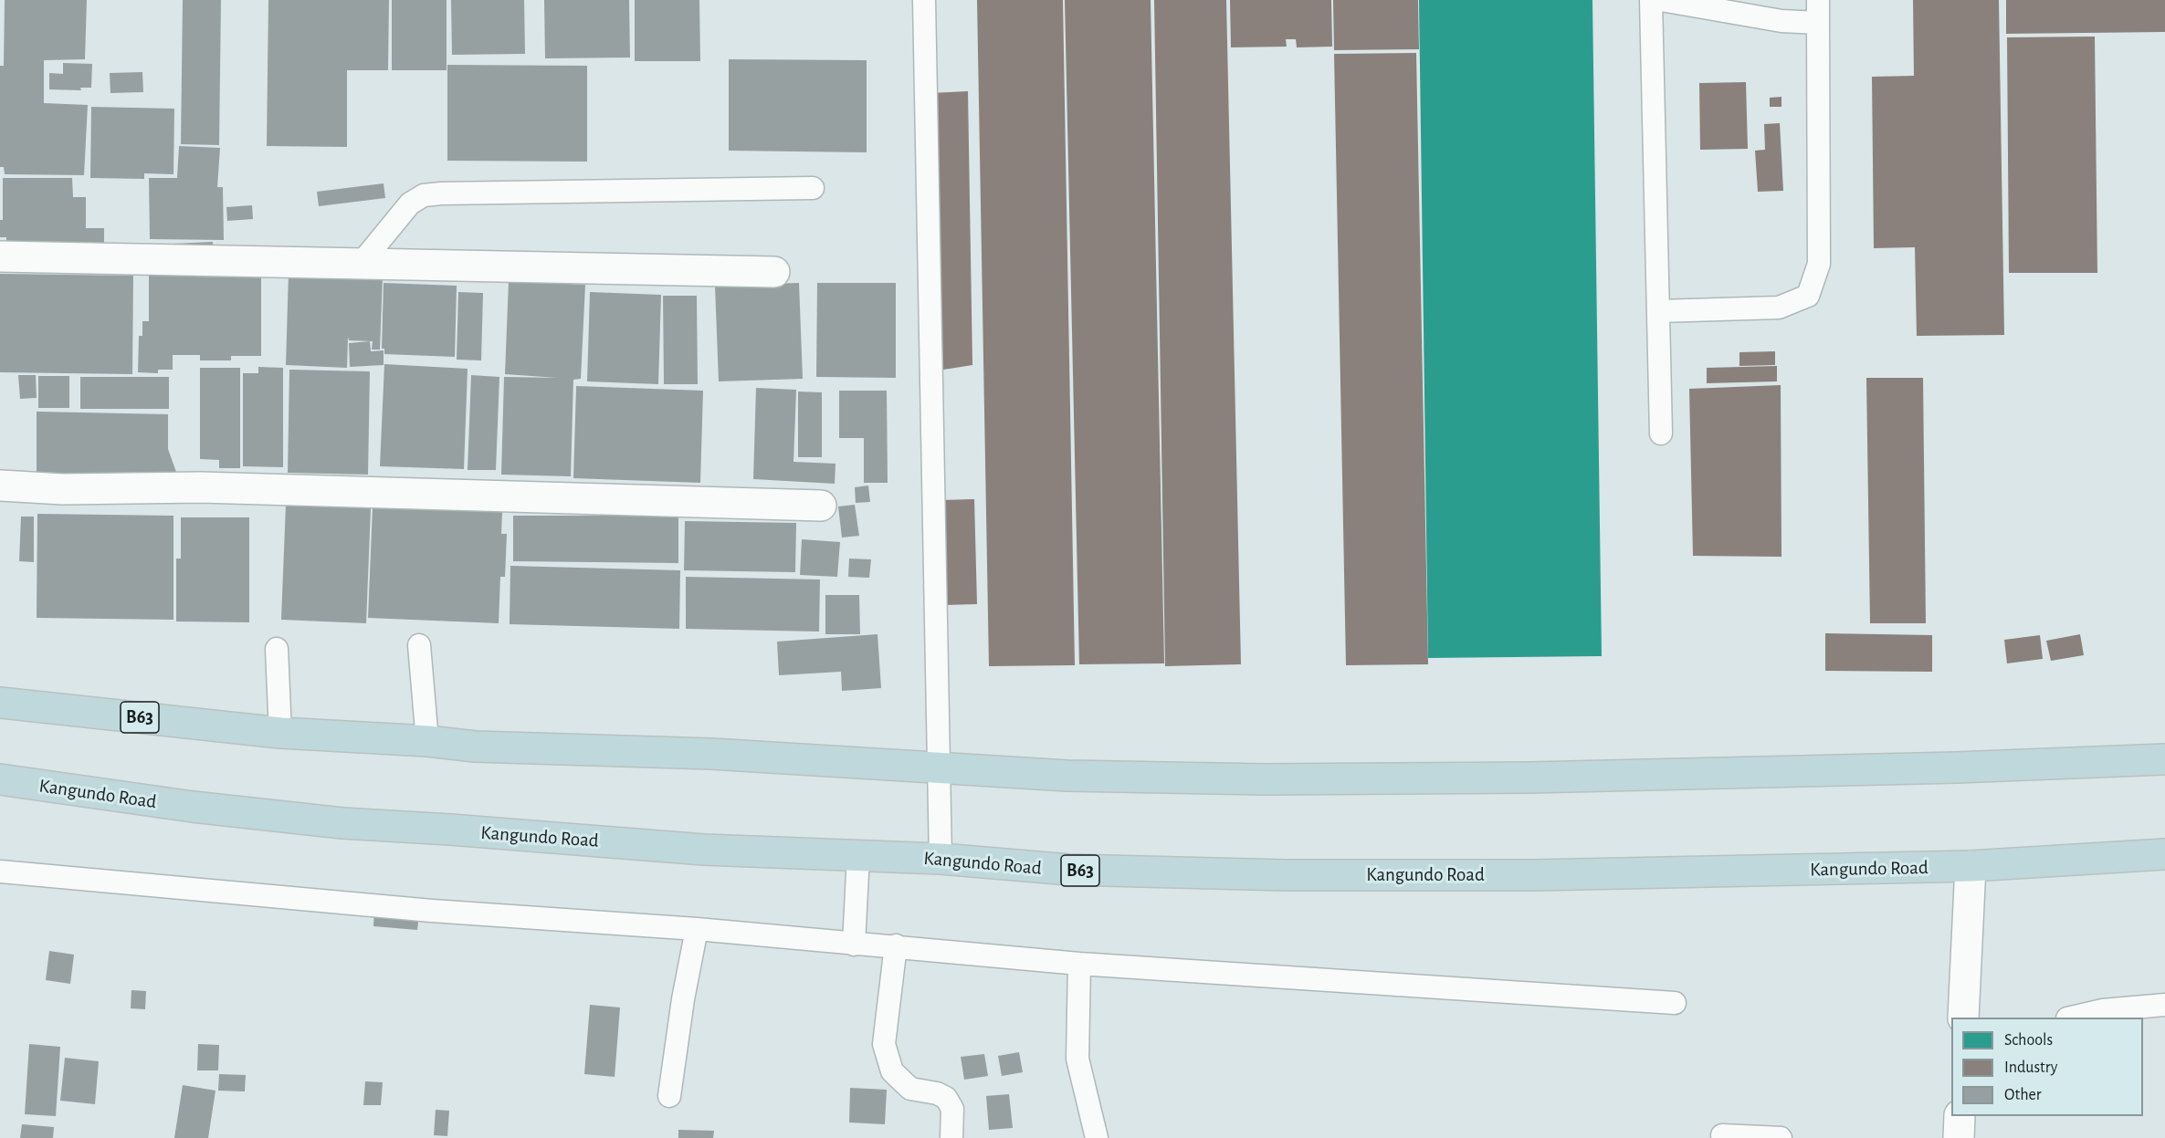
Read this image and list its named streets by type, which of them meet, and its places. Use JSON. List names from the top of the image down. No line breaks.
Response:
{"streets":{"highway":["B63","Kangundo Road"]},"legend":["Schools","Industry","Other"]}
